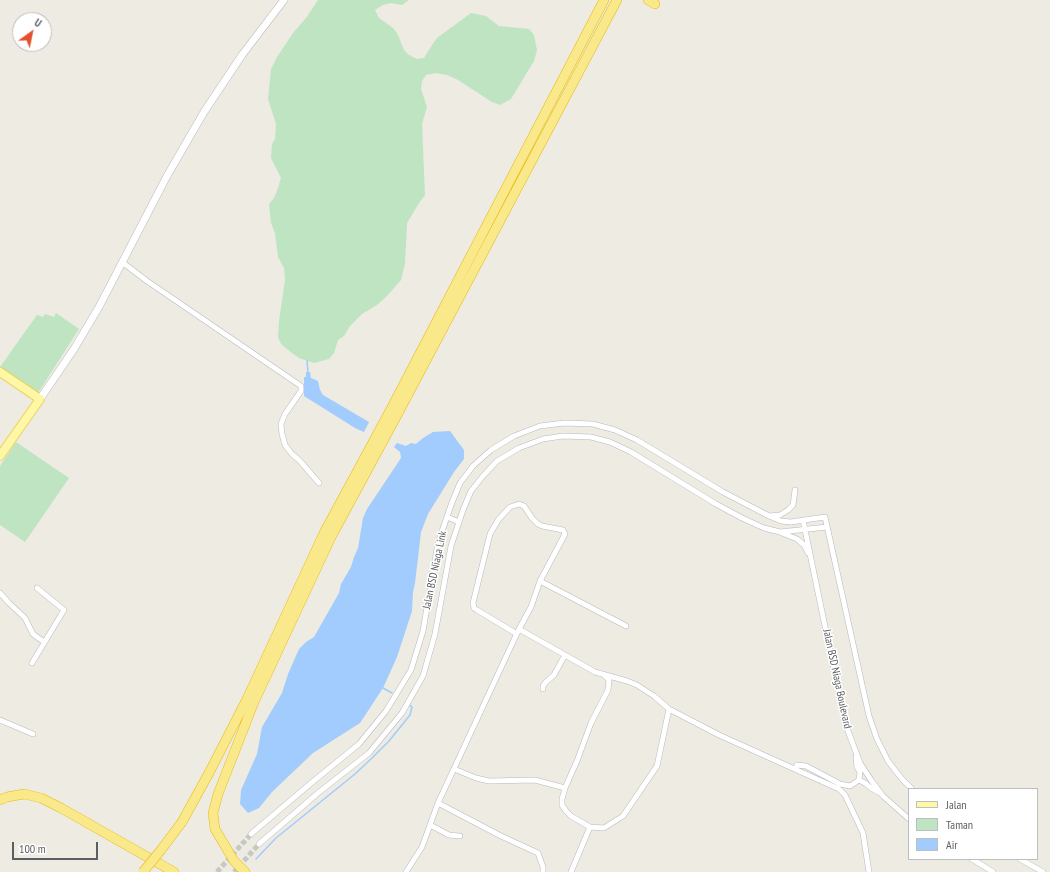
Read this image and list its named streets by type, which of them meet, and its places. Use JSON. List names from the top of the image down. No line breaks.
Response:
{"streets":{"street":["Jalan BSD Niaga Link","Jalan BSD Niaga Boulevard"]},"crossings":[["Jalan BSD Niaga Link","Jalan BSD Niaga Boulevard"]],"legend":["Jalan","Taman","Air"],"scale_bar":"100 m","north":"top right"}
